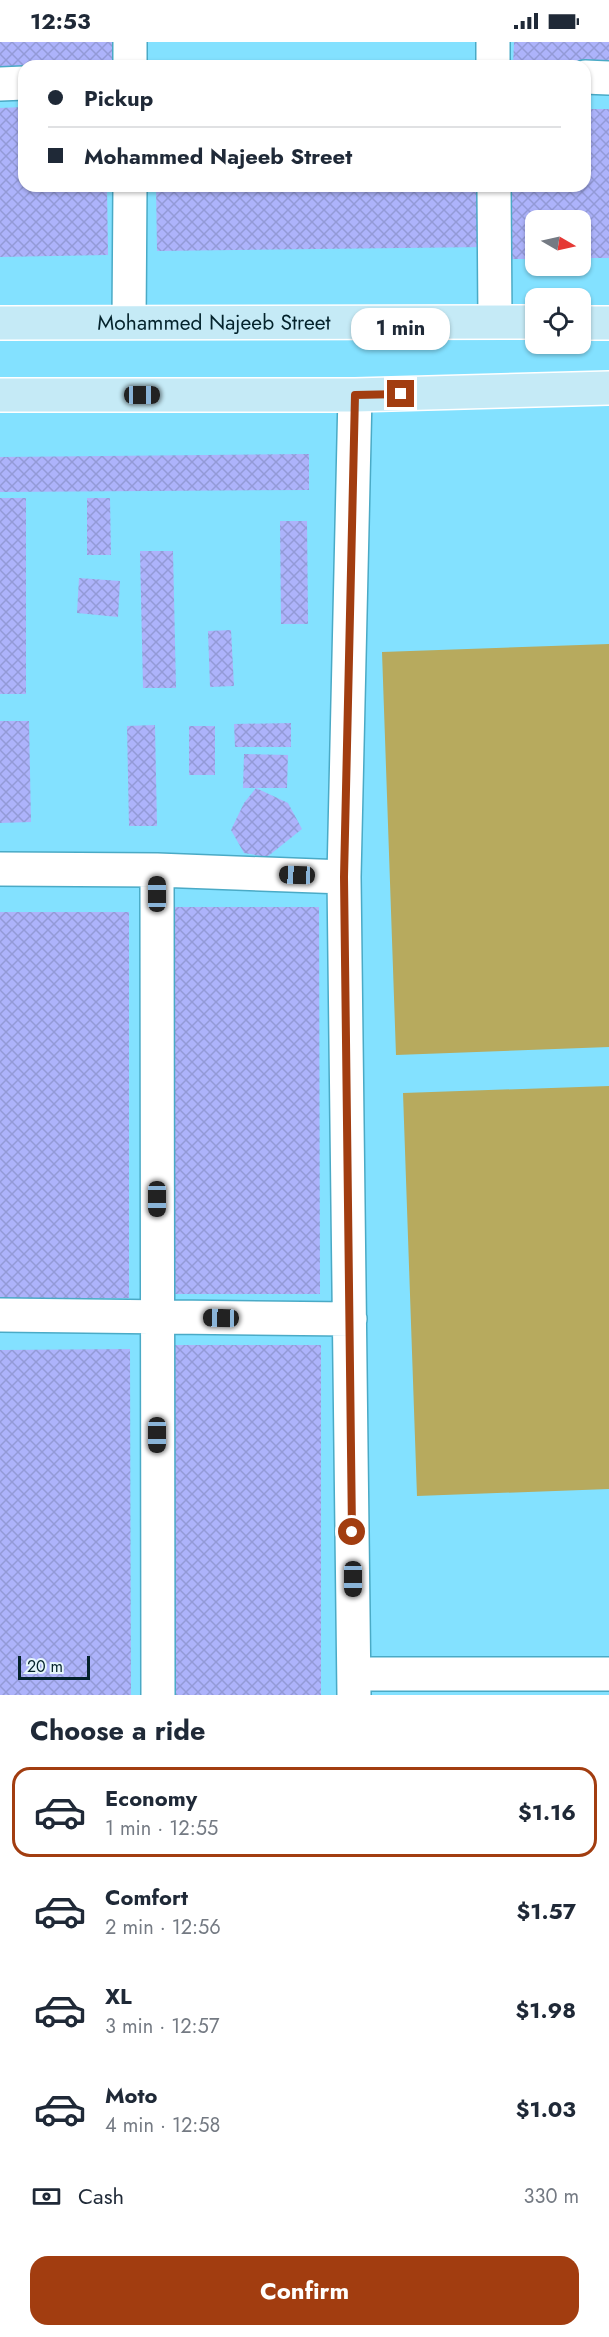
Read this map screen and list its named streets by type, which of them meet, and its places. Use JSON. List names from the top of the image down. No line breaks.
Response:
{"streets":{"main road":["Mohammed Najeeb Street"]},"scale_bar":"20 m","north":"right","page":{"status":"12:53","banner":["Pickup","Mohammed Najeeb Street"],"bubble":"1 min","scale":"20 m","heading":"Choose a ride","list":[{"name":"Economy","note":"1 min · 12:55","value":"$1.16"},{"name":"Comfort","note":"2 min · 12:56","value":"$1.57"},{"name":"XL","note":"3 min · 12:57","value":"$1.98"},{"name":"Moto","note":"4 min · 12:58","value":"$1.03"}],"pay":["Cash","330 m"],"buttons":"Confirm"}}
